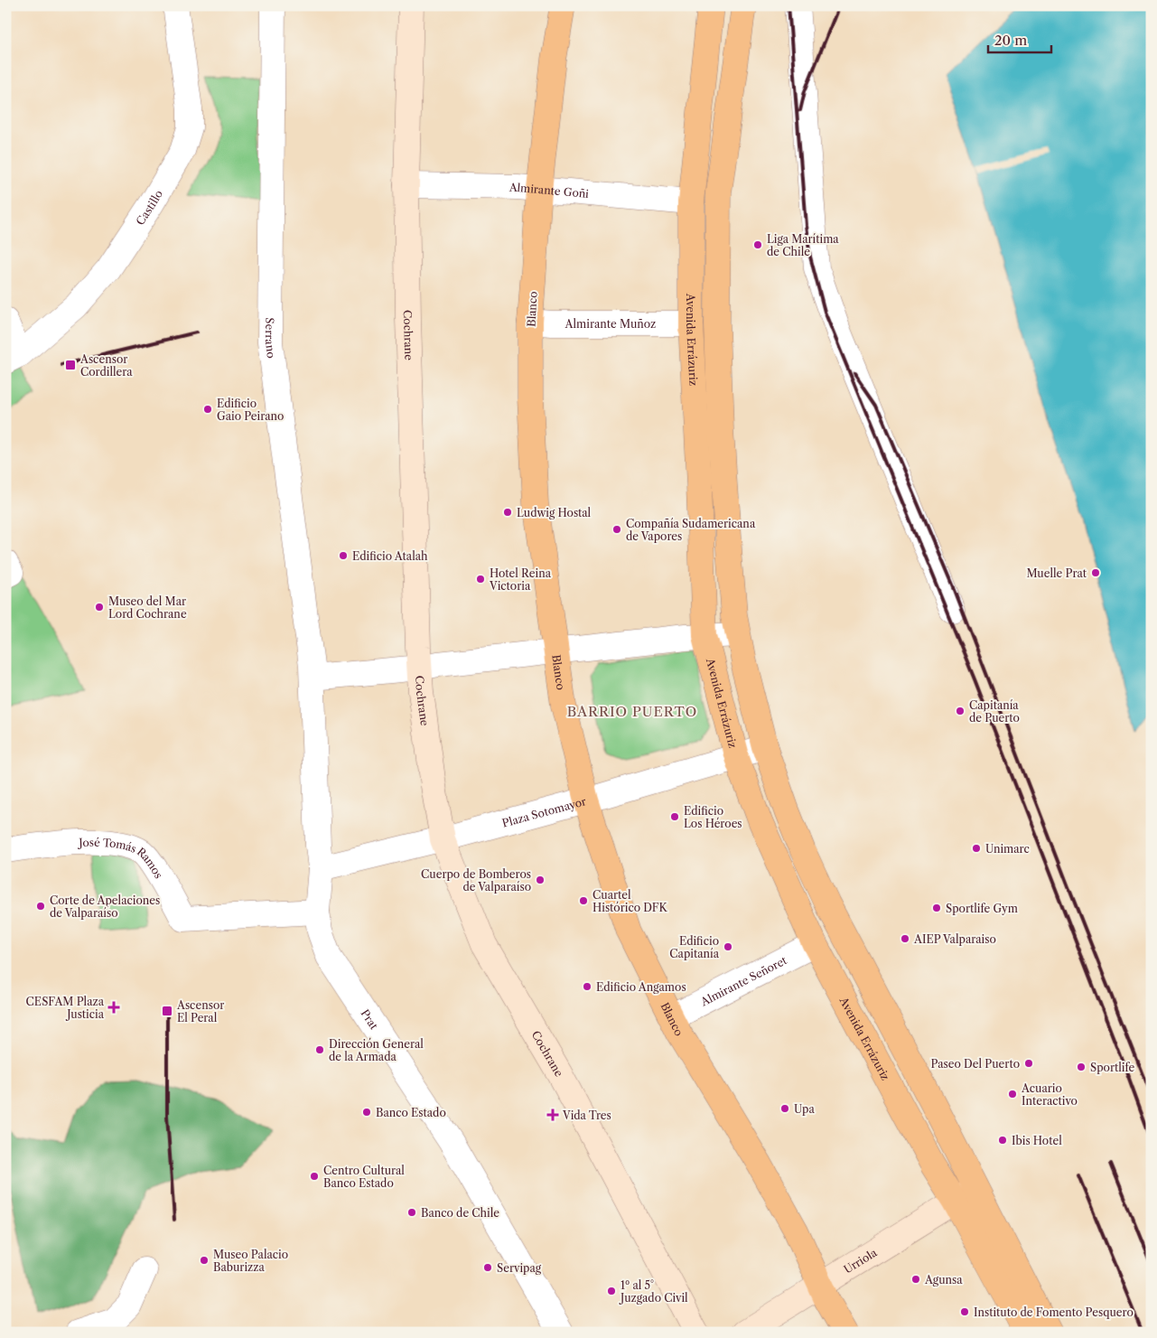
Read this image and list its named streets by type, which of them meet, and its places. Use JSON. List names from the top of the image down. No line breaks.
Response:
{"streets":{"main road":["Blanco","Cochrane","Avenida Errázuriz","Urriola"],"street":["Almirante Goñi","Castillo","Almirante Muñoz","Serrano","Plaza Sotomayor","José Tomás Ramos","Almirante Señoret","Prat"]},"crossings":[["Almirante Goñi","Blanco"],["Almirante Goñi","Cochrane"],["Almirante Goñi","Avenida Errázuriz"],["Blanco","Almirante Muñoz"],["Blanco","Plaza Sotomayor"],["Blanco","Almirante Señoret"],["Blanco","Urriola"],["Almirante Muñoz","Avenida Errázuriz"],["Cochrane","Plaza Sotomayor"],["Serrano","Prat"],["Avenida Errázuriz","Plaza Sotomayor"],["Avenida Errázuriz","Almirante Señoret"],["Avenida Errázuriz","Urriola"],["Plaza Sotomayor","Prat"],["José Tomás Ramos","Prat"]],"districts":["BARRIO PUERTO"],"places":{"other":["Liga Marítima de Chile","Edificio Gaio Peirano","Ludwig Hostal","Compañía Sudamericana de Vapores","Edificio Atalah","Muelle Prat","Hotel Reina Victoria","Museo del Mar Lord Cochrane","Capitanía de Puerto","Edificio Los Héroes","Unimarc","Cuerpo de Bomberos de Valparaíso","Cuartel Histórico DFK","Corte de Apelaciones de Valparaíso","Sportlife Gym","AIEP Valparaiso","Edificio Capitanía","Edificio Angamos","Dirección General de la Armada","Paseo Del Puerto","Sportlife","Acuario Interactivo","Upa","Banco Estado","Ibis Hotel","Centro Cultural Banco Estado","Banco de Chile","Museo Palacio Baburizza","Servipag","Agunsa","1º al 5° Juzgado Civil","Instituto de Fomento Pesquero"],"transit":["Ascensor Cordillera","Ascensor El Peral"],"health":["CESFAM Plaza Justicia","Vida Tres"]},"scale_bar":"20 m"}
